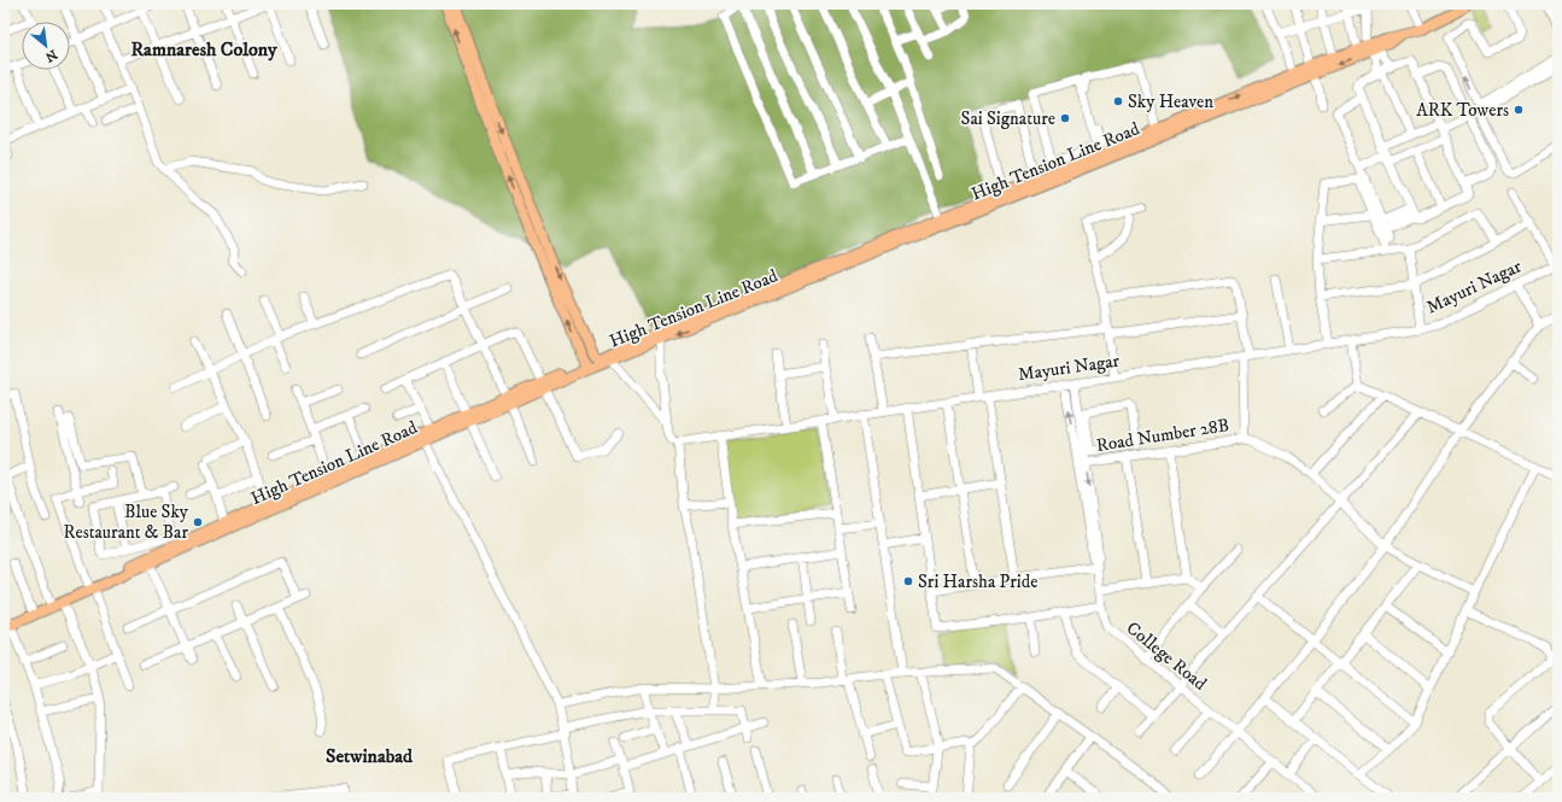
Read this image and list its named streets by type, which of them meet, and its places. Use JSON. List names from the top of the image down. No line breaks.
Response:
{"streets":{"main road":["High Tension Line Road"],"street":["Mayuri Nagar","Road Number 28B","College Road"]},"crossings":[["Road Number 28B","College Road"]],"districts":["Ramnaresh Colony","Setwinabad"],"places":["Sky Heaven","ARK Towers","Sai Signature","Blue Sky Restaurant & Bar","Sri Harsha Pride"],"north":"bottom right"}
